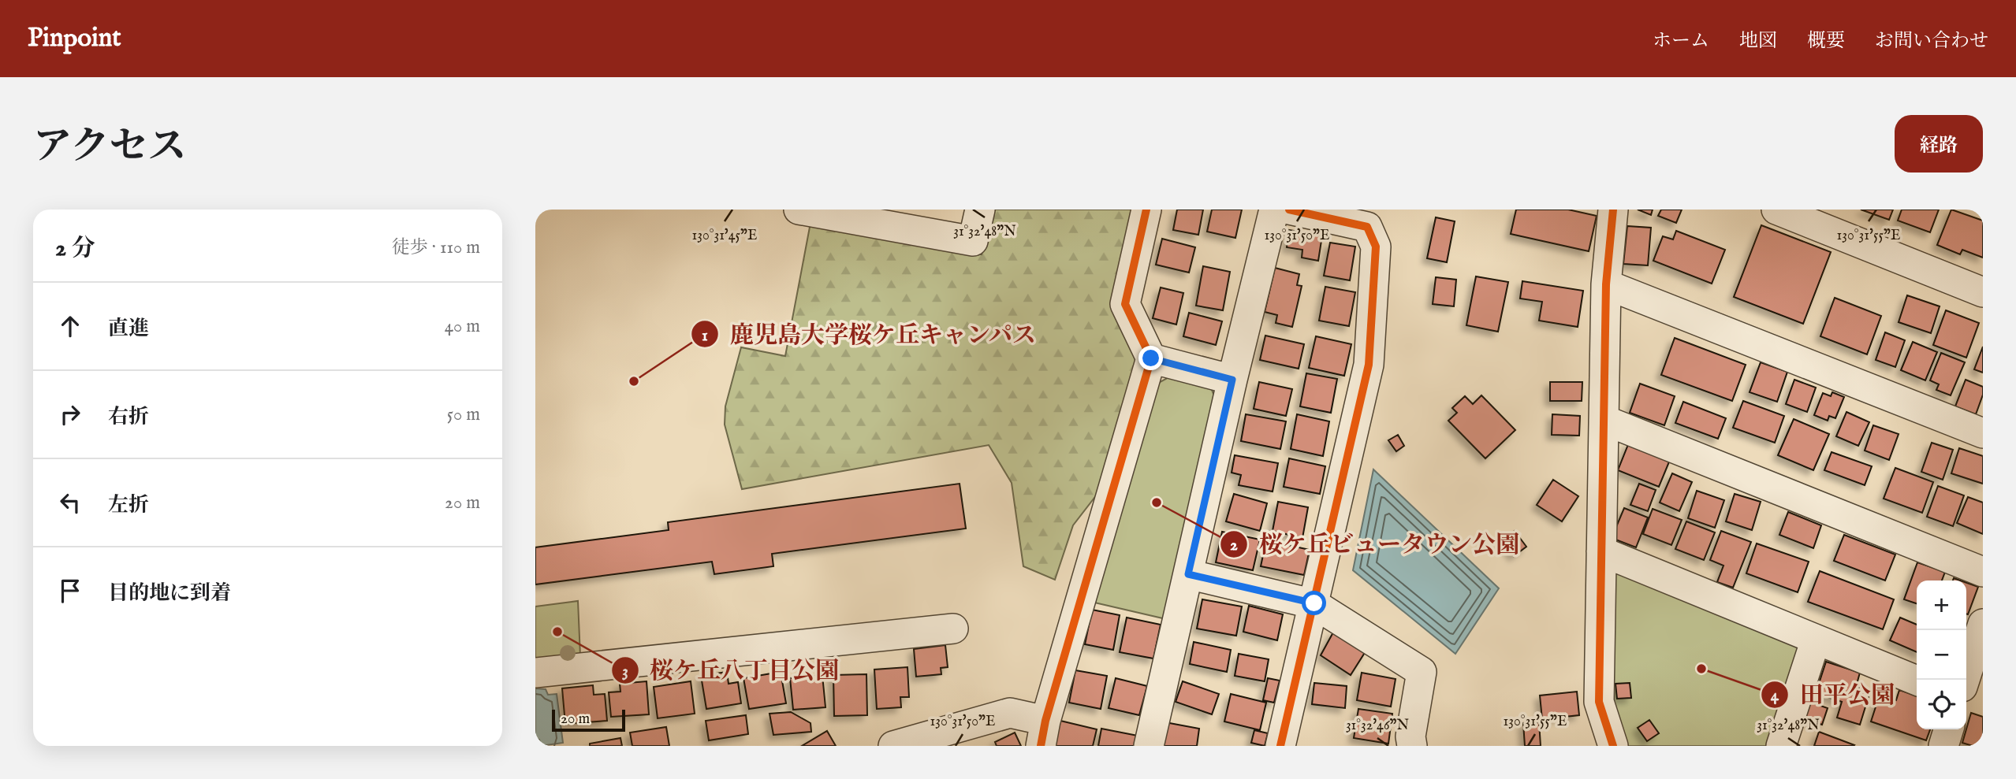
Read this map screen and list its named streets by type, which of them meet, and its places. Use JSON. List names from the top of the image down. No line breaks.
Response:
{"places":["鹿児島大学桜ケ丘キャンパス","桜ケ丘ビュータウン公園","桜ケ丘八丁目公園","田平公園"],"scale_bar":"20 m","page":{"header":"Pinpoint","nav":["ホーム","地図","概要","お問い合わせ"],"title":"アクセス","buttons":"経路","heading":["2 分","徒歩 · 110 m"],"list":[["直進","40 m"],["右折","50 m"],["左折","20 m"],"目的地に到着"],"map_buttons":["+","−"],"scale":"20 m"},"coordinates":["31°32'48\"N","130°31'45\"E","130°31'50\"E","130°31'55\"E","31°32'46\"N"]}
